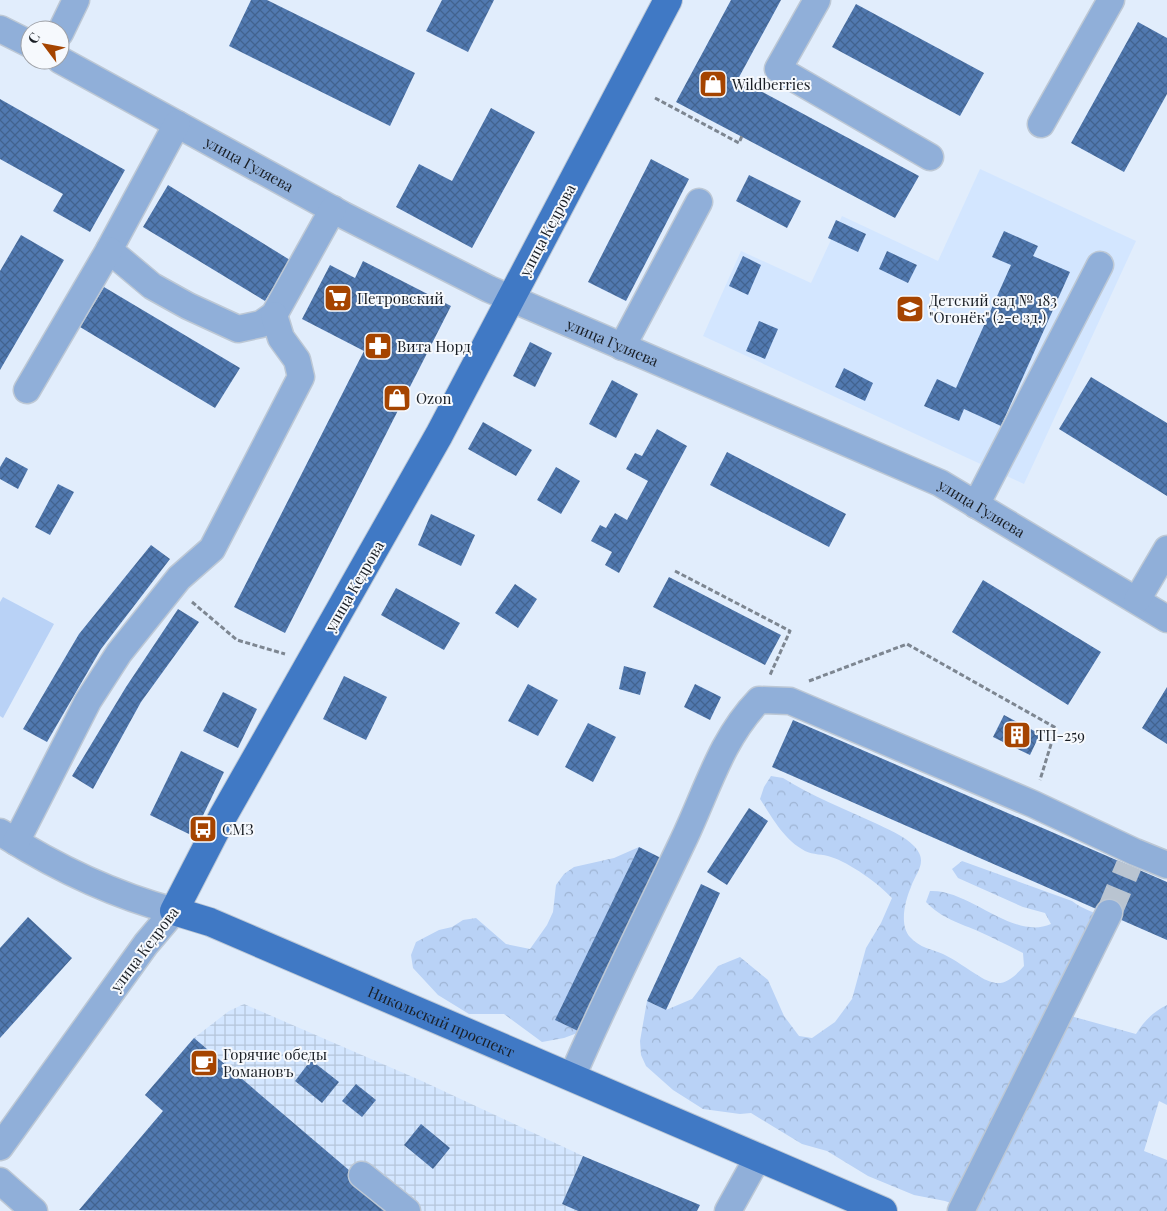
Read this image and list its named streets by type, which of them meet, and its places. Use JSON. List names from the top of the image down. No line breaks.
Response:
{"streets":{"main road":["улица Кедрова","Никольский проспект"],"street":["улица Гуляева"]},"crossings":[["улица Гуляева","улица Кедрова"],["улица Кедрова","Никольский проспект"]],"places":{"shop":["Wildberries","Ozon"],"supermarket":["Петровский"],"school or university":["Детский сад № 183 \"Огонёк\" (2-е зд.)"],"pharmacy":["Вита Норд"],"building":["ТП-259"],"bus stop":["СМЗ"],"cafe":["Горячие обеды Романовъ"]},"north":"top left"}
